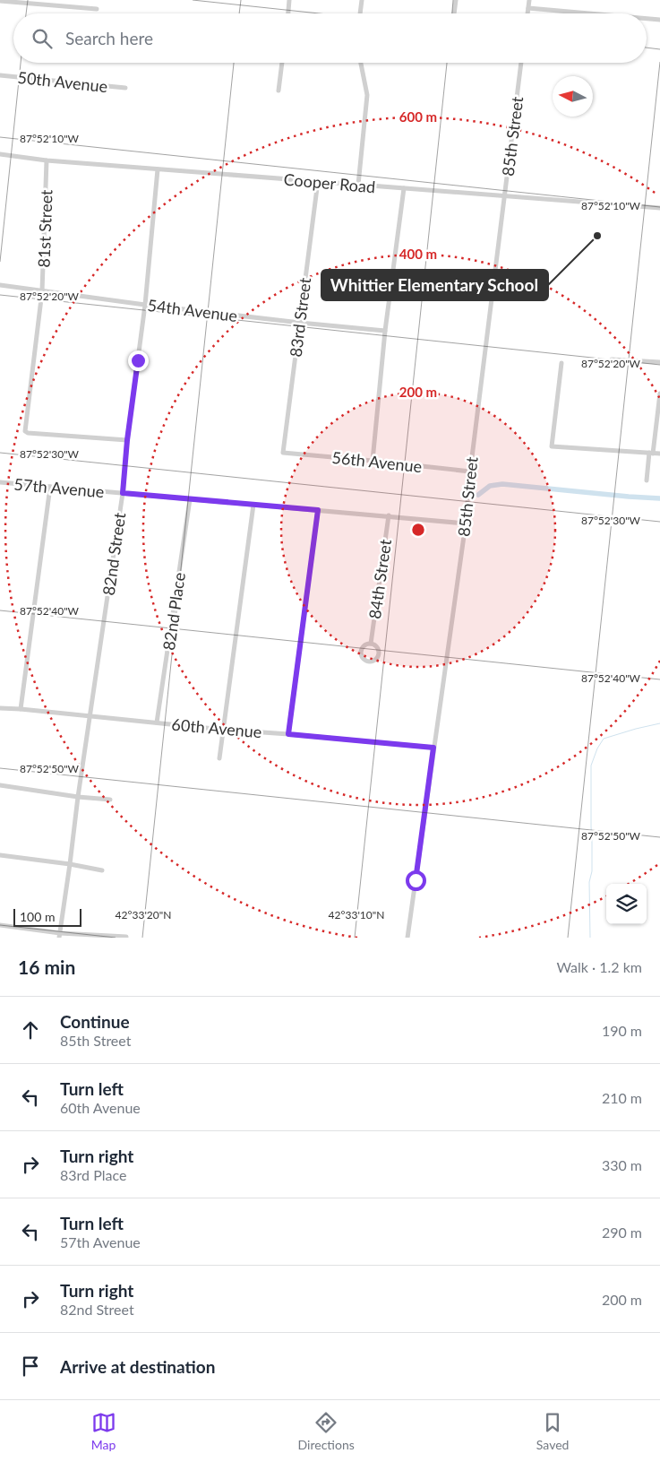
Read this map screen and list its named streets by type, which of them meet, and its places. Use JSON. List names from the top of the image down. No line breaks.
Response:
{"streets":{"street":["50th Avenue","85th Street","Cooper Road","81st Street","54th Avenue","83rd Street","56th Avenue","57th Avenue","82nd Street","84th Street","82nd Place","60th Avenue"]},"crossings":[["85th Street","Cooper Road"],["85th Street","56th Avenue"],["85th Street","57th Avenue"],["85th Street","60th Avenue"],["Cooper Road","81st Street"],["Cooper Road","83rd Street"],["Cooper Road","82nd Street"],["81st Street","54th Avenue"],["81st Street","82nd Street"],["54th Avenue","83rd Street"],["54th Avenue","82nd Street"],["83rd Street","56th Avenue"],["57th Avenue","82nd Street"],["57th Avenue","84th Street"],["57th Avenue","82nd Place"],["82nd Street","60th Avenue"],["82nd Place","60th Avenue"]],"places":["Whittier Elementary School"],"scale_bar":"100 m","north":"left","page":{"search":"Search here","scale":"100 m","heading":["16 min","Walk · 1.2 km"],"list":[["Continue","85th Street","190 m"],["Turn left","60th Avenue","210 m"],["Turn right","83rd Place","330 m"],["Turn left","57th Avenue","290 m"],["Turn right","82nd Street","200 m"],"Arrive at destination"],"nav":["Map","Directions","Saved"]},"coordinates":["87°52'10\"W","87°52'20\"W","87°52'30\"W","87°52'40\"W","87°52'50\"W","42°33'20\"N","42°33'10\"N"],"rings":["600 m","400 m","200 m"]}
